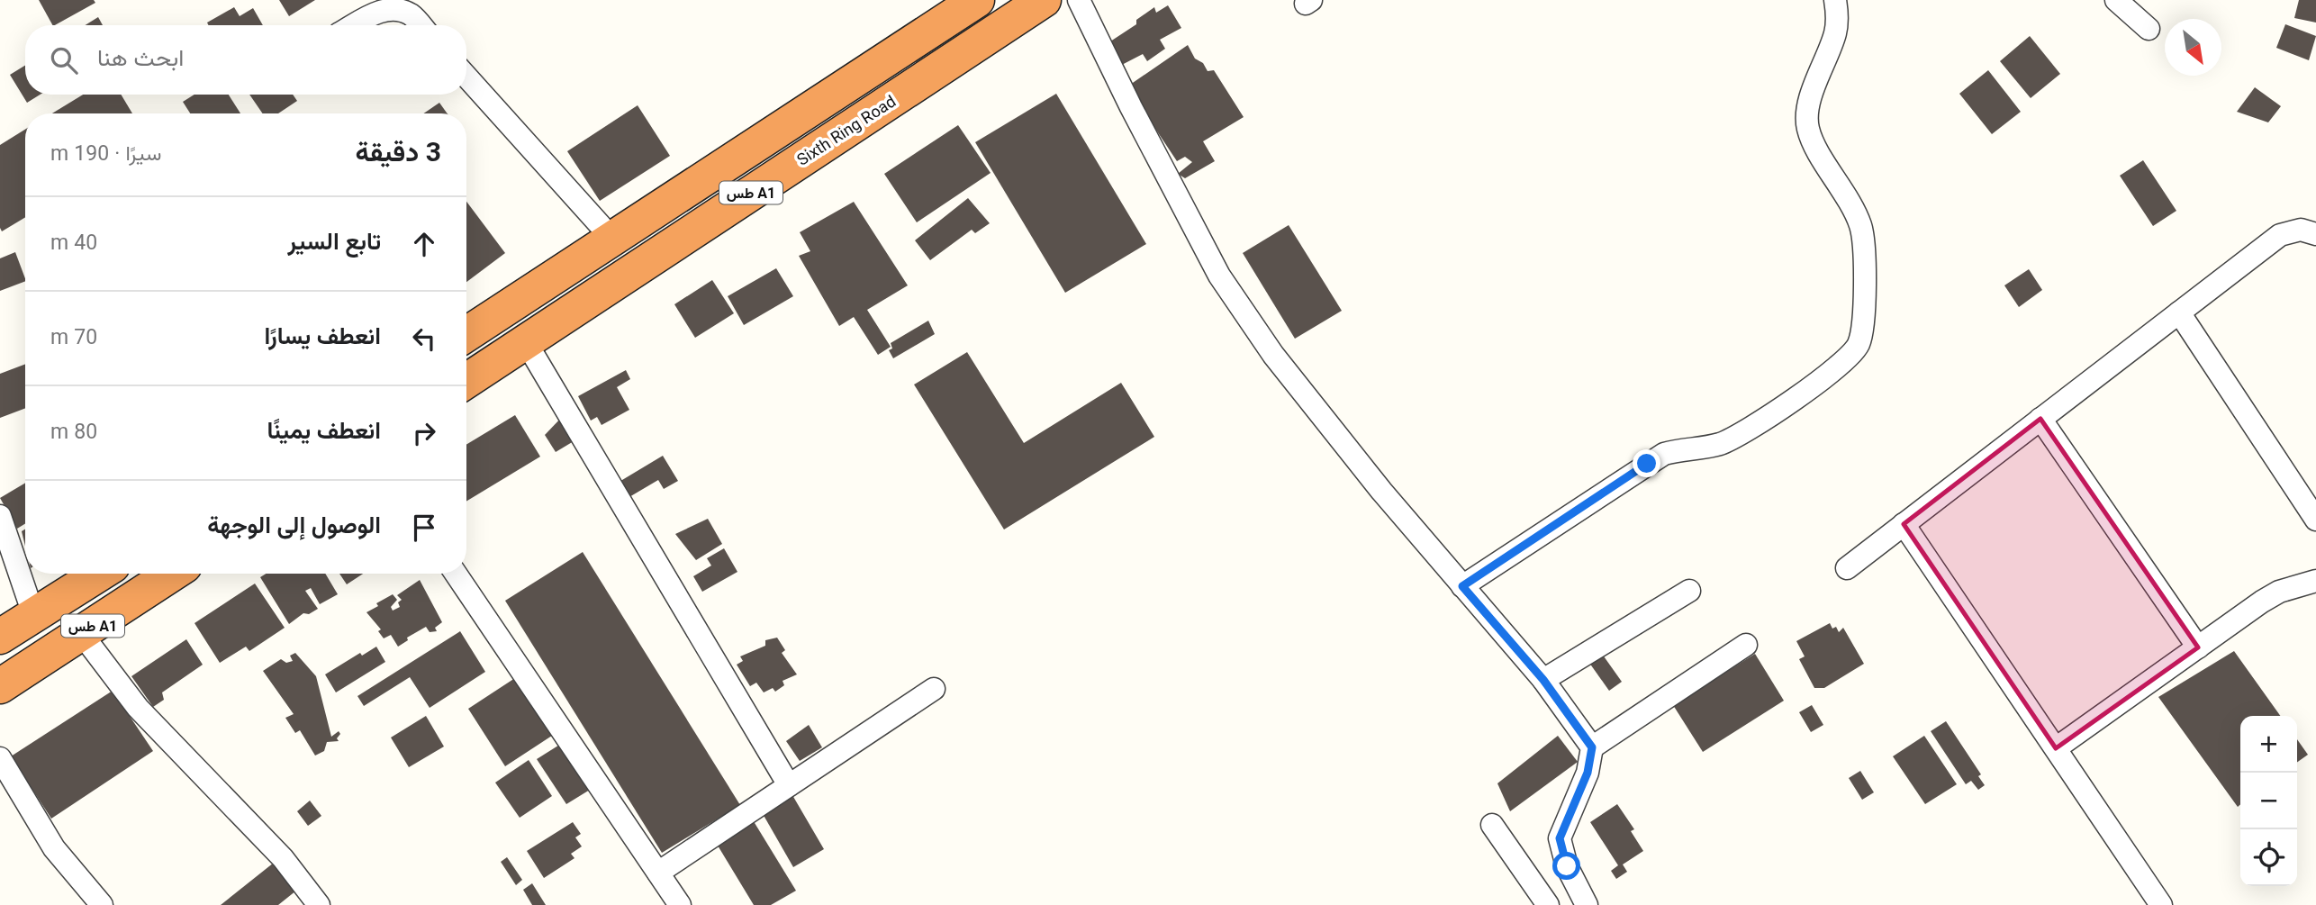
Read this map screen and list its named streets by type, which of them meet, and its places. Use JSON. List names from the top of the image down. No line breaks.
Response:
{"streets":{"highway":["Sixth Ring Road","طس A1"]},"north":"bottom right","page":{"search":"ابحث هنا","heading":["3 دقيقة","سيرًا · 190 m"],"list":[["تابع السير","40 m"],["انعطف يسارًا","70 m"],["انعطف يمينًا","80 m"],"الوصول إلى الوجهة"],"map_buttons":["+","−"]}}
